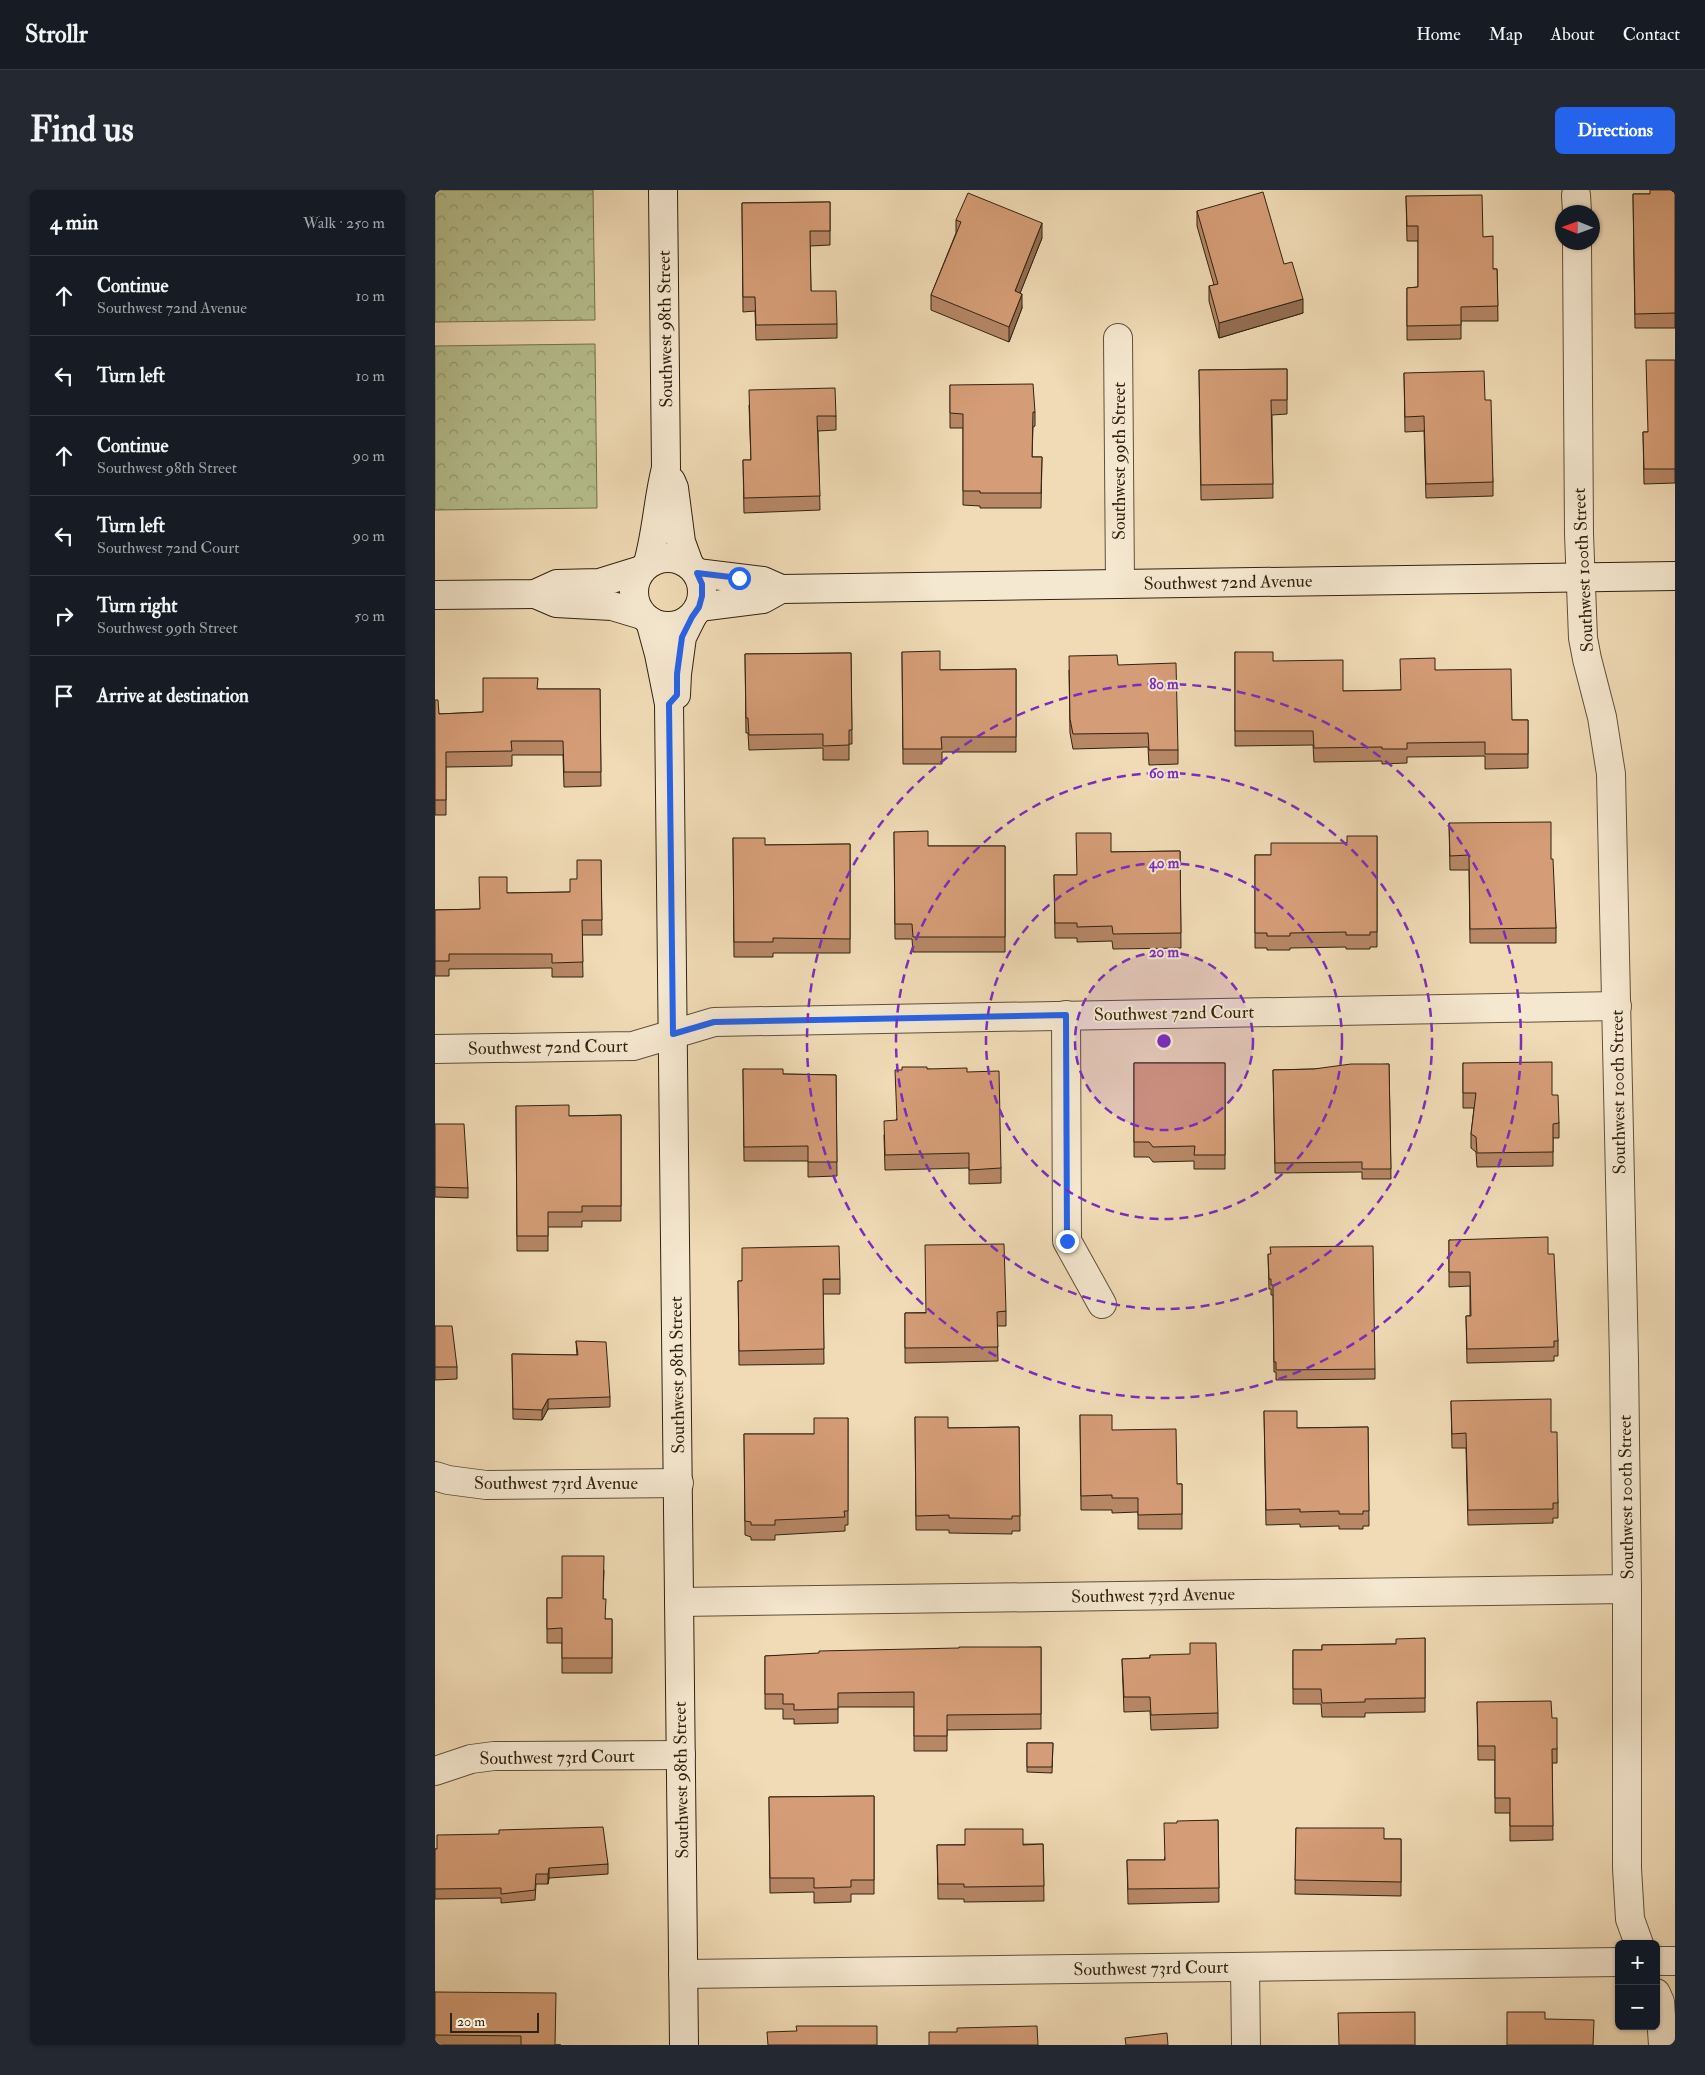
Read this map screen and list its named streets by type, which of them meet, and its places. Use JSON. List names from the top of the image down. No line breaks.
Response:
{"streets":{"street":["Southwest 98th Street","Southwest 99th Street","Southwest 100th Street","Southwest 72nd Avenue","Southwest 72nd Court","Southwest 73rd Avenue","Southwest 73rd Court"]},"crossings":[["Southwest 98th Street","Southwest 72nd Avenue"],["Southwest 98th Street","Southwest 72nd Court"],["Southwest 98th Street","Southwest 73rd Avenue"],["Southwest 98th Street","Southwest 73rd Court"],["Southwest 99th Street","Southwest 72nd Avenue"],["Southwest 100th Street","Southwest 72nd Avenue"],["Southwest 100th Street","Southwest 72nd Court"],["Southwest 100th Street","Southwest 73rd Avenue"]],"scale_bar":"20 m","north":"left","page":{"header":"Strollr","nav":["Home","Map","About","Contact"],"buttons":"Directions","title":"Find us","heading":["4 min","Walk · 250 m"],"list":[["Continue","Southwest 72nd Avenue","10 m"],["Turn left","10 m"],["Continue","Southwest 98th Street","90 m"],["Turn left","Southwest 72nd Court","90 m"],["Turn right","Southwest 99th Street","50 m"],"Arrive at destination"],"map_buttons":["+","−"],"scale":"20 m"},"rings":["80 m","60 m","40 m","20 m"]}
